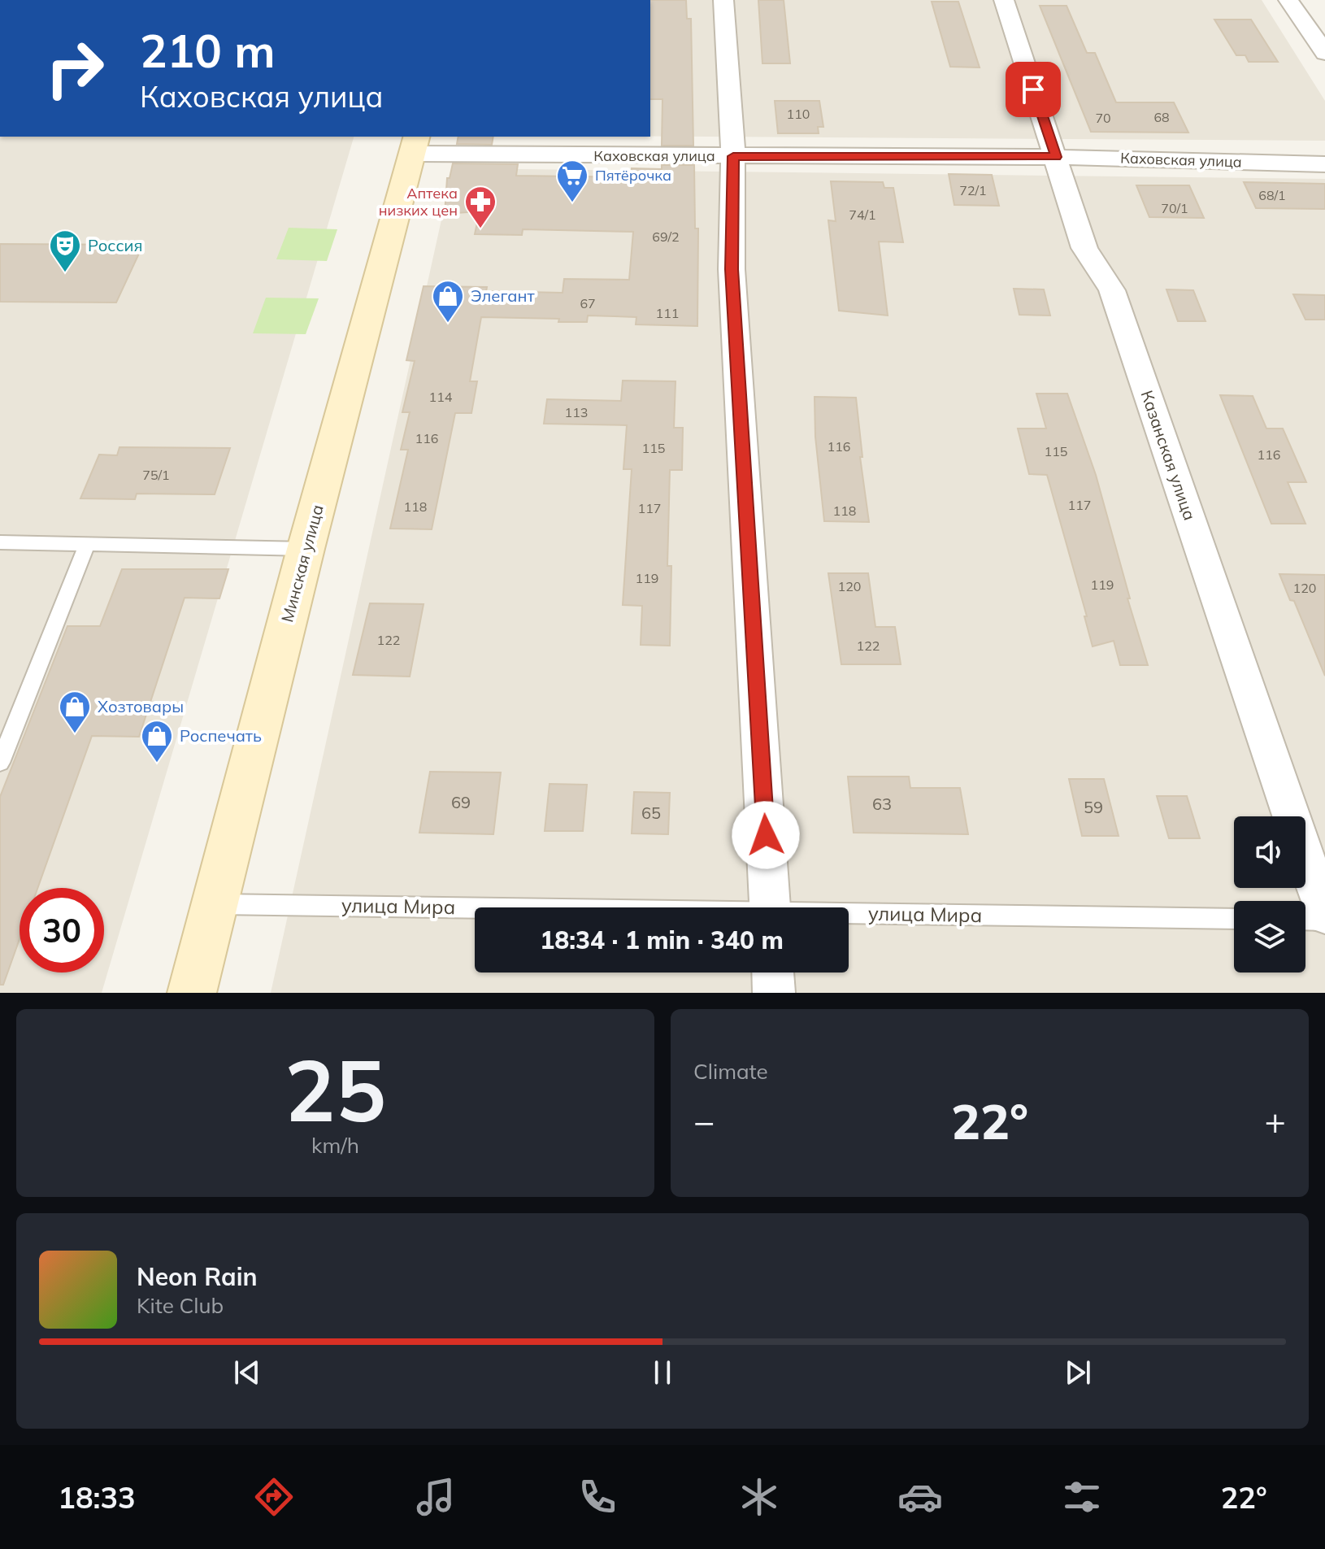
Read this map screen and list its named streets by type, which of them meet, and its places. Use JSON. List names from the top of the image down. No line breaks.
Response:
{"streets":{"main road":["Минская улица"],"street":["Каховская улица","Казанская улица"],"lane":["улица Мира"]},"crossings":[["Каховская улица","Казанская улица"],["Каховская улица","Минская улица"],["Минская улица","улица Мира"]],"places":{"supermarket":["Пятёрочка"],"pharmacy":["Аптека низких цен"],"theatre":["Россия"],"shop":["Элегант","Хозтовары","Роспечать"]},"house_numbers":["110","68","70","72/1","68/1","70/1","74/1","69/2","67","111","114","113","116","116","115","115","116","75/1","117","118","117","118","119","119","120","120","122","122","69","63","59","65"],"page":{"turn":["210 m","Каховская улица"],"limit":"30","trip":"18:34 · 1 min · 340 m","tile":[["25","km/h"],"Climate"],"heat":["−","22°","+"],"song":["Neon Rain","Kite Club"],"tabs":["18:33","22°"]}}
